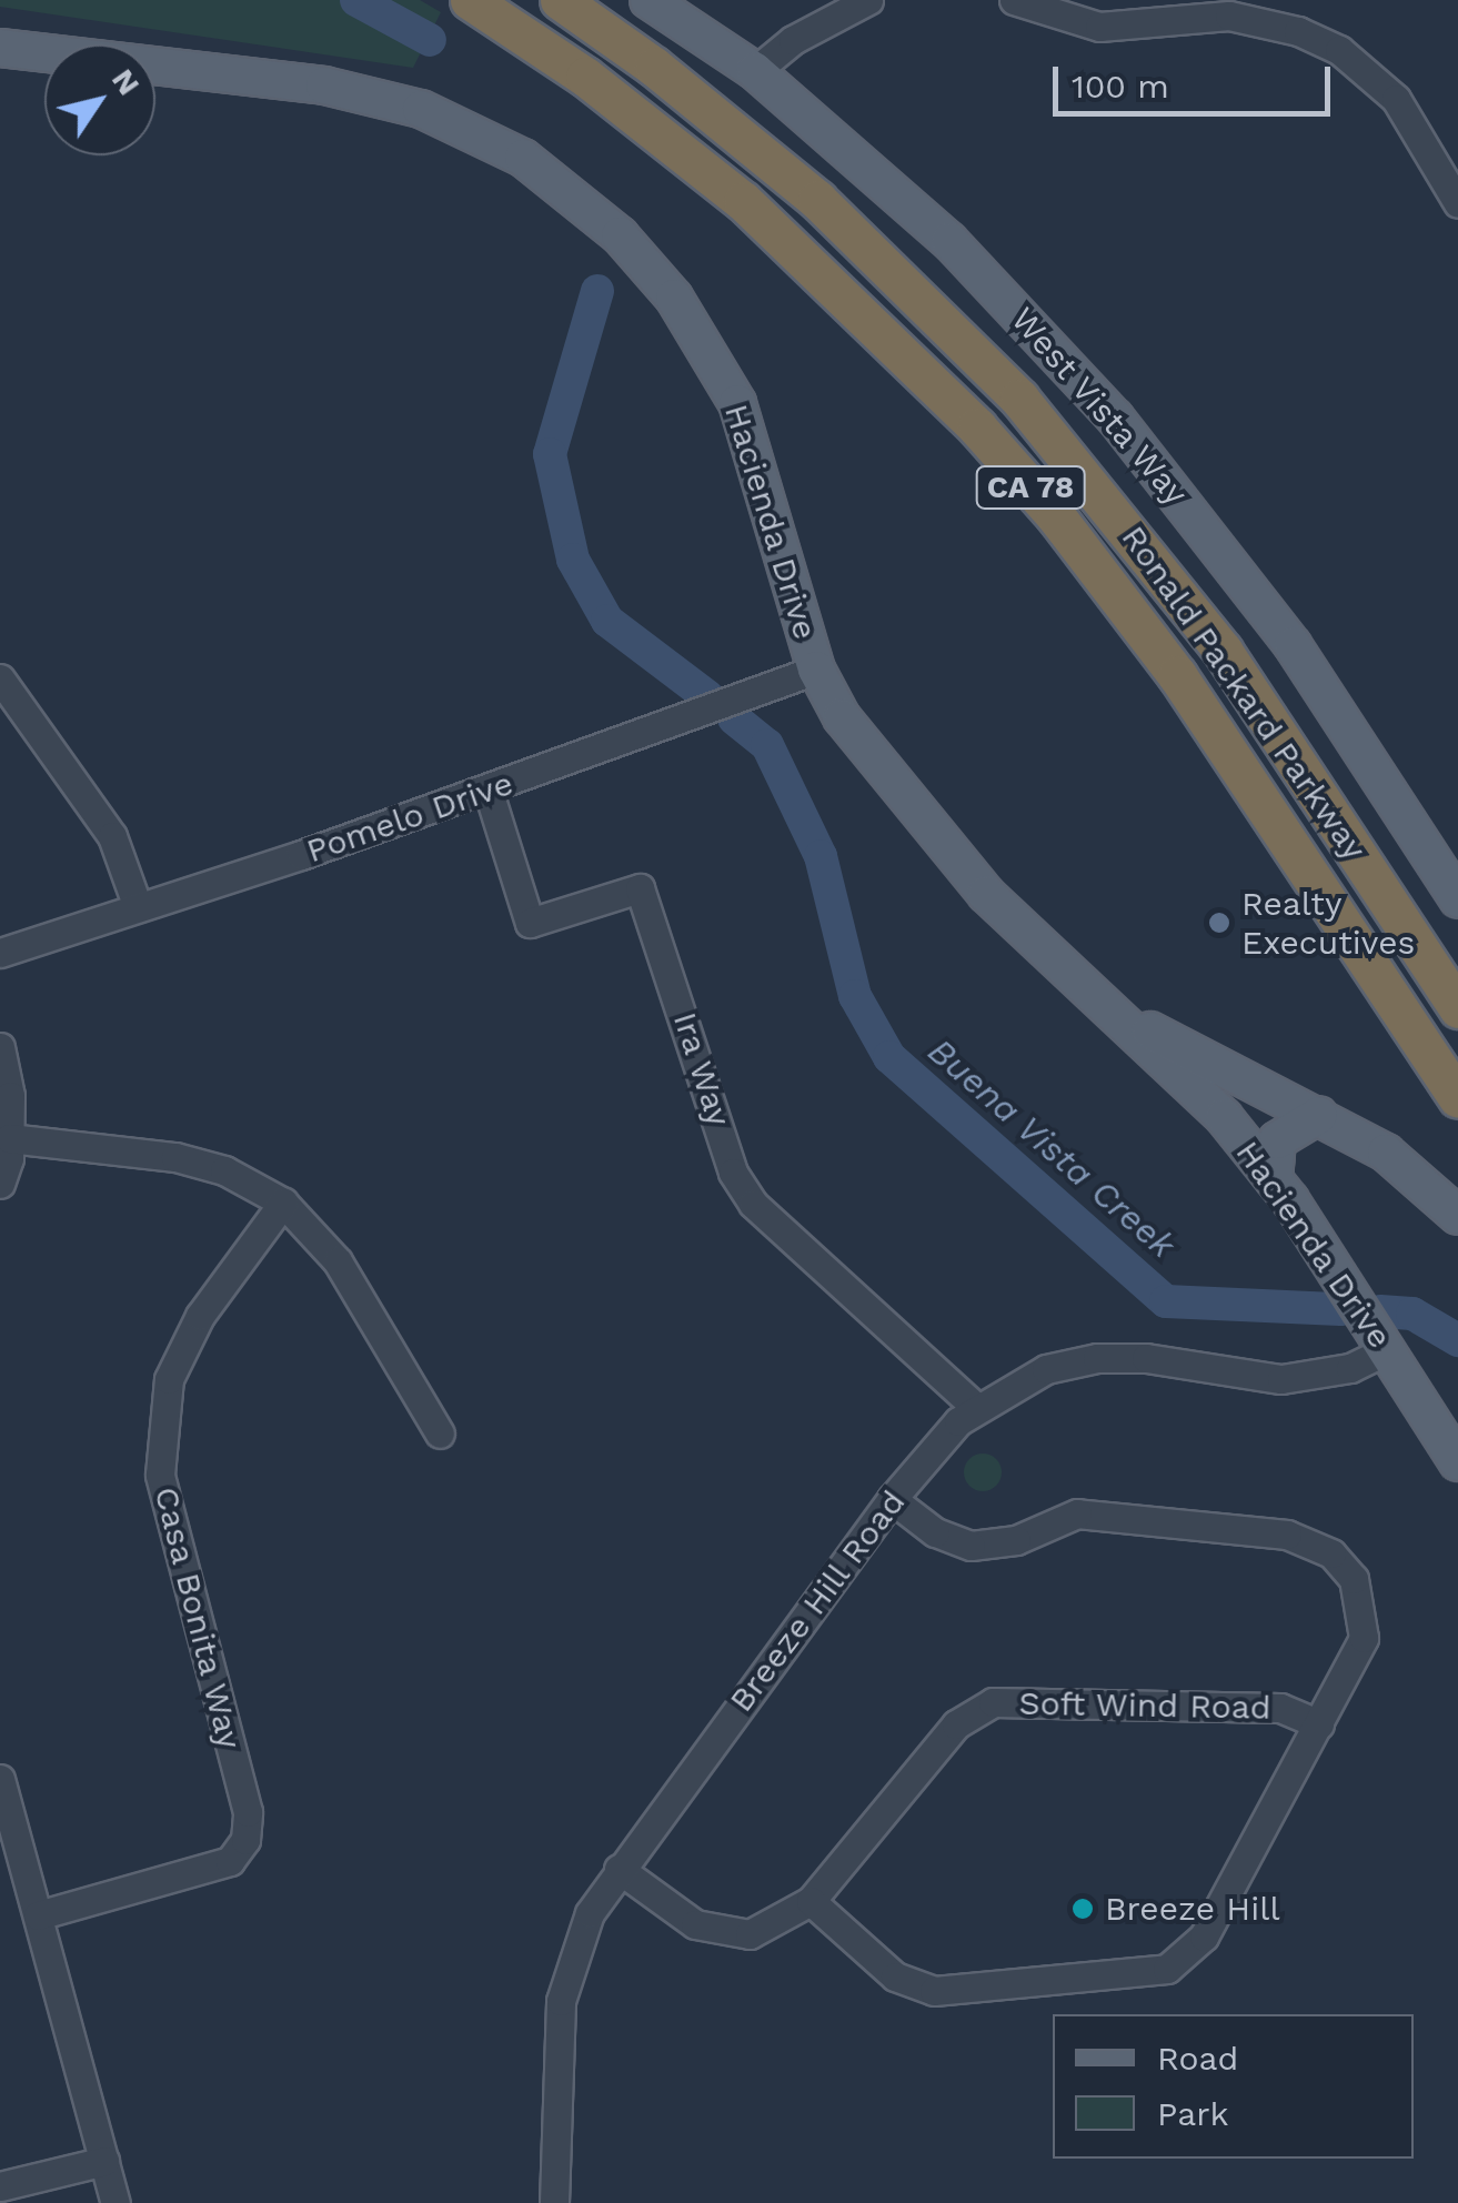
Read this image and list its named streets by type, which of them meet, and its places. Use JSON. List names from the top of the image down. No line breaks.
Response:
{"streets":{"highway":["CA 78","Ronald Packard Parkway"],"main road":["West Vista Way","Hacienda Drive"],"street":["Pomelo Drive","Ira Way","Breeze Hill Road","Casa Bonita Way","Soft Wind Road"]},"crossings":[["Hacienda Drive","Pomelo Drive"],["Hacienda Drive","Breeze Hill Road"],["Pomelo Drive","Ira Way"],["Ira Way","Breeze Hill Road"],["Breeze Hill Road","Soft Wind Road"]],"water":["Buena Vista Creek"],"places":["Realty Executives","Breeze Hill"],"legend":["Road","Park"],"scale_bar":"100 m","north":"top right"}
